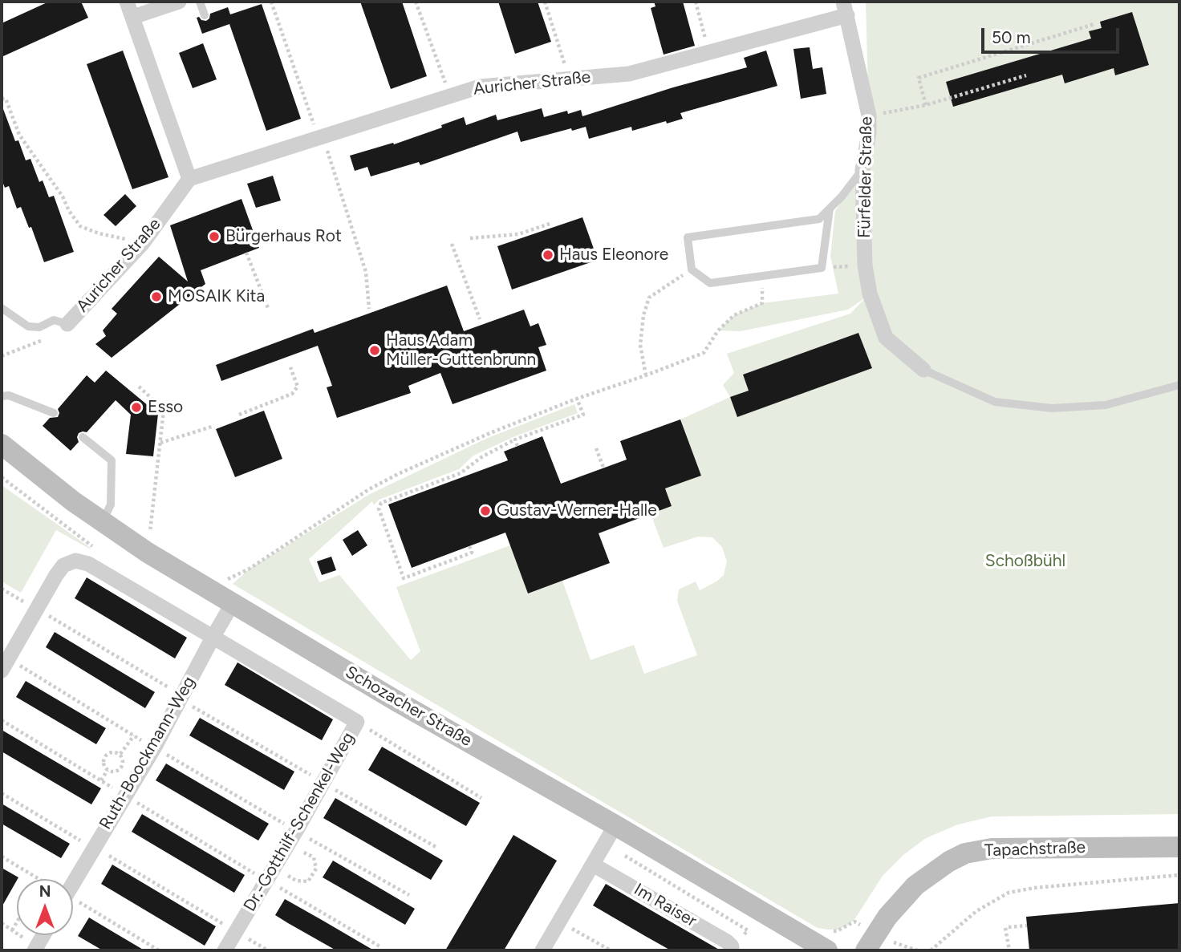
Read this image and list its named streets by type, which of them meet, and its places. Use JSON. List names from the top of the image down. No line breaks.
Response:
{"streets":{"main road":["Schozacher Straße","Tapachstraße"],"street":["Auricher Straße","Fürfelder Straße","Ruth-Boockmann-Weg","Dr.-Gotthilf-Schenkel-Weg","Im Raiser"]},"crossings":[["Auricher Straße","Fürfelder Straße"],["Schozacher Straße","Ruth-Boockmann-Weg"],["Ruth-Boockmann-Weg","Dr.-Gotthilf-Schenkel-Weg"]],"parks":["Schoßbühl"],"places":["Bürgerhaus Rot","Haus Eleonore","MOSAIK Kita","Haus Adam Müller-Guttenbrunn","Esso","Gustav-Werner-Halle"],"scale_bar":"50 m","north":"top"}
